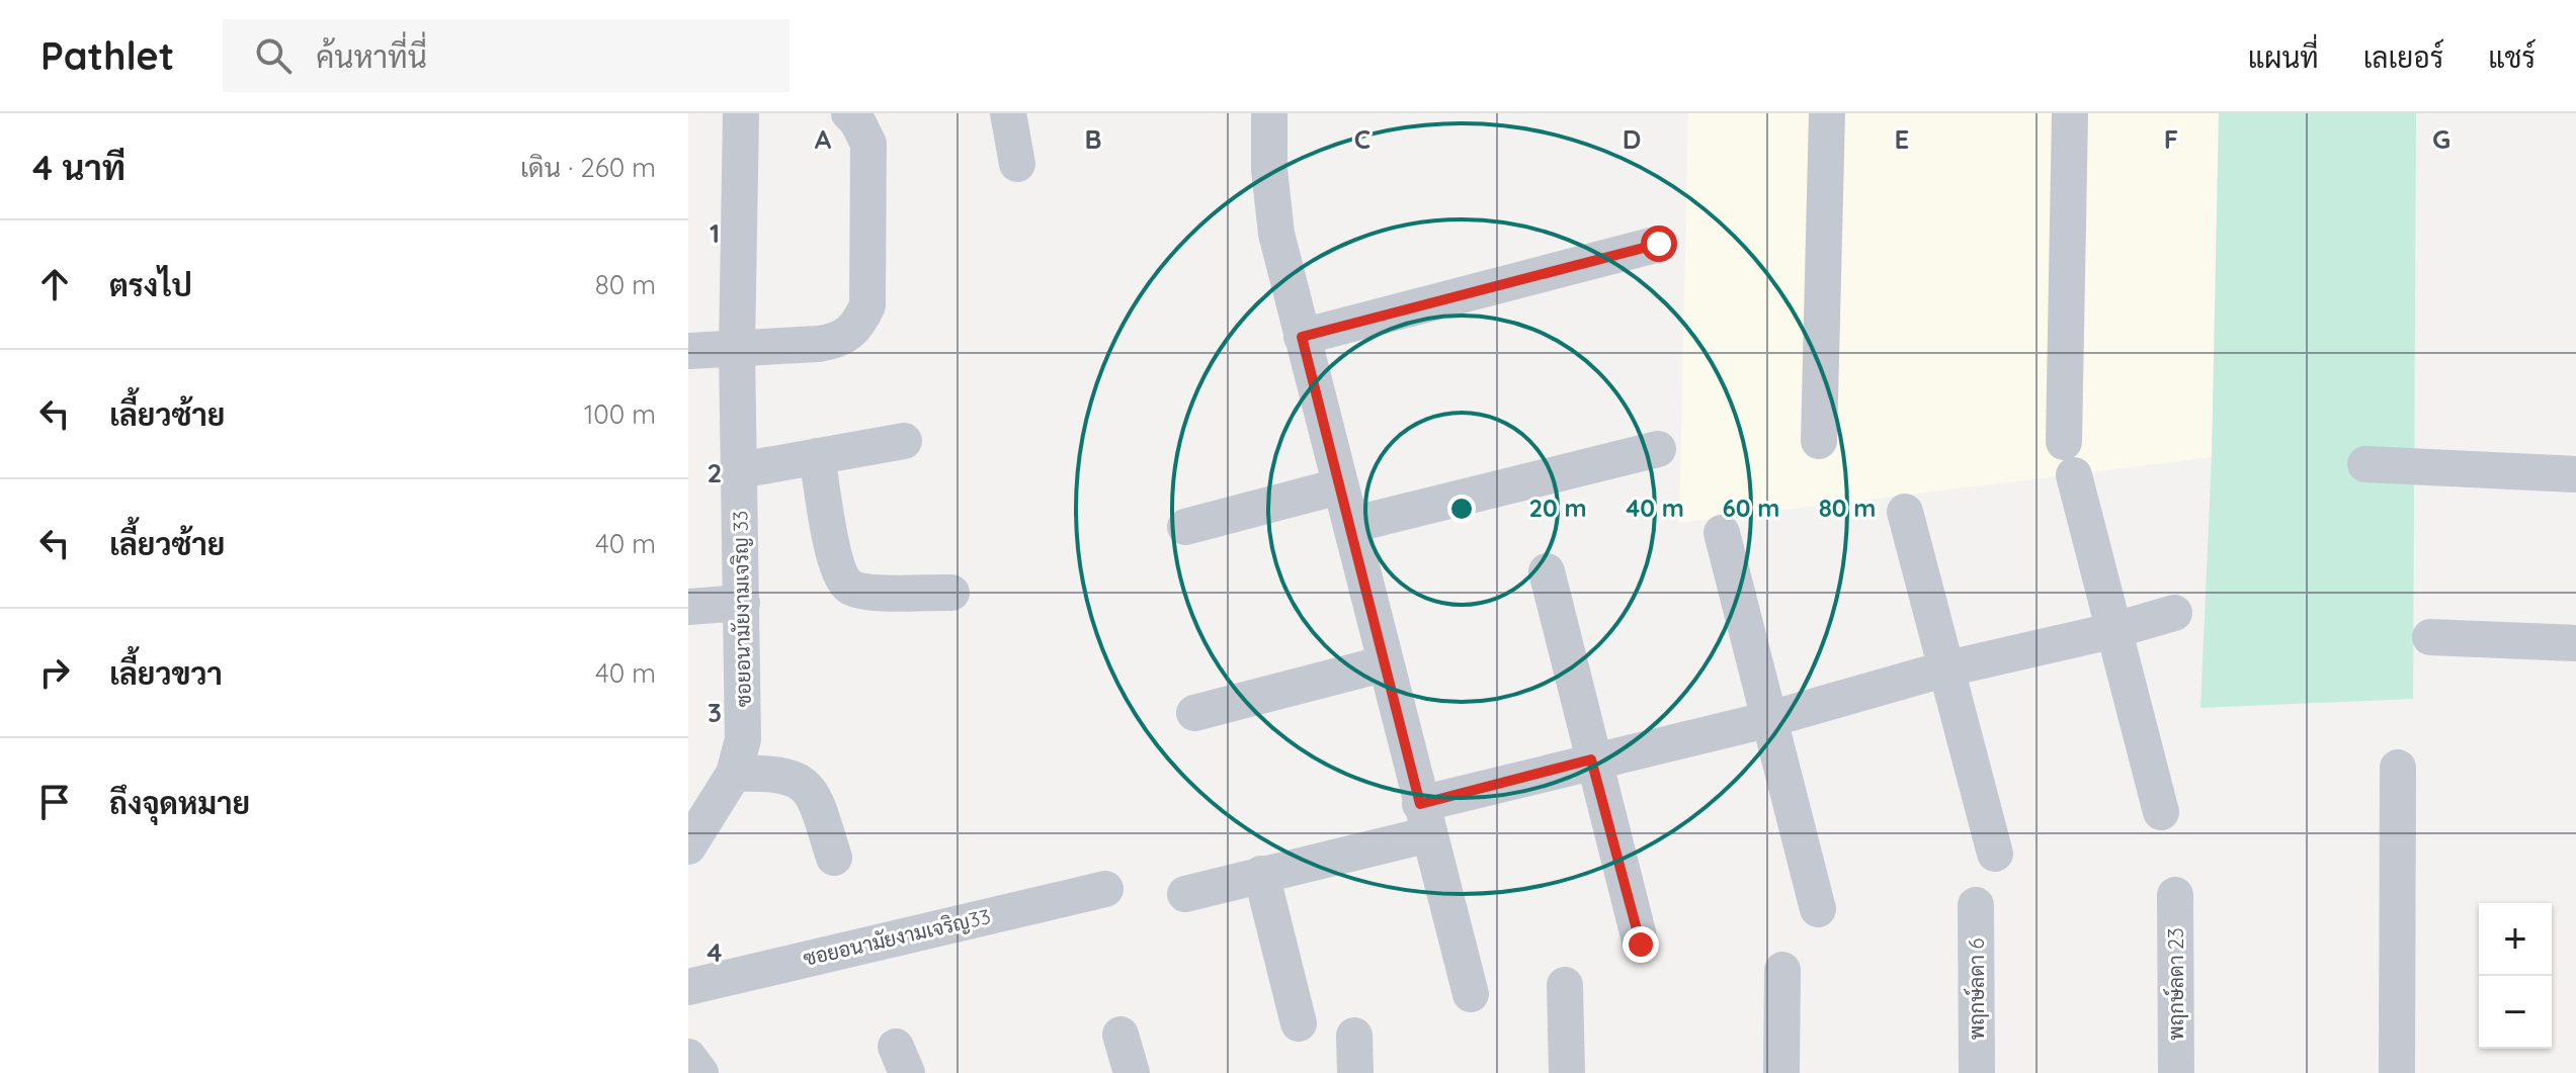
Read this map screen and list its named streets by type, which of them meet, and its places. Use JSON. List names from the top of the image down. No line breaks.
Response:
{"streets":{"street":["ซอยอนามัยงามเจริญ 33","ซอยอนามัยงามเจริญ33","พฤกษ์ลดา 23","พฤกษ์ลดา 6"]},"page":{"header":"Pathlet","search":"ค้นหาที่นี่","nav":["แผนที่","เลเยอร์","แชร์"],"heading":["4 นาที","เดิน · 260 m"],"list":[["ตรงไป","80 m"],["เลี้ยวซ้าย","100 m"],["เลี้ยวซ้าย","40 m"],["เลี้ยวขวา","40 m"],"ถึงจุดหมาย"],"map_buttons":["+","−"]},"grid":{"columns":["A","B","C","D","E","F","G"],"rows":["1","2","3","4"]},"rings":["20 m","40 m","60 m","80 m"]}
